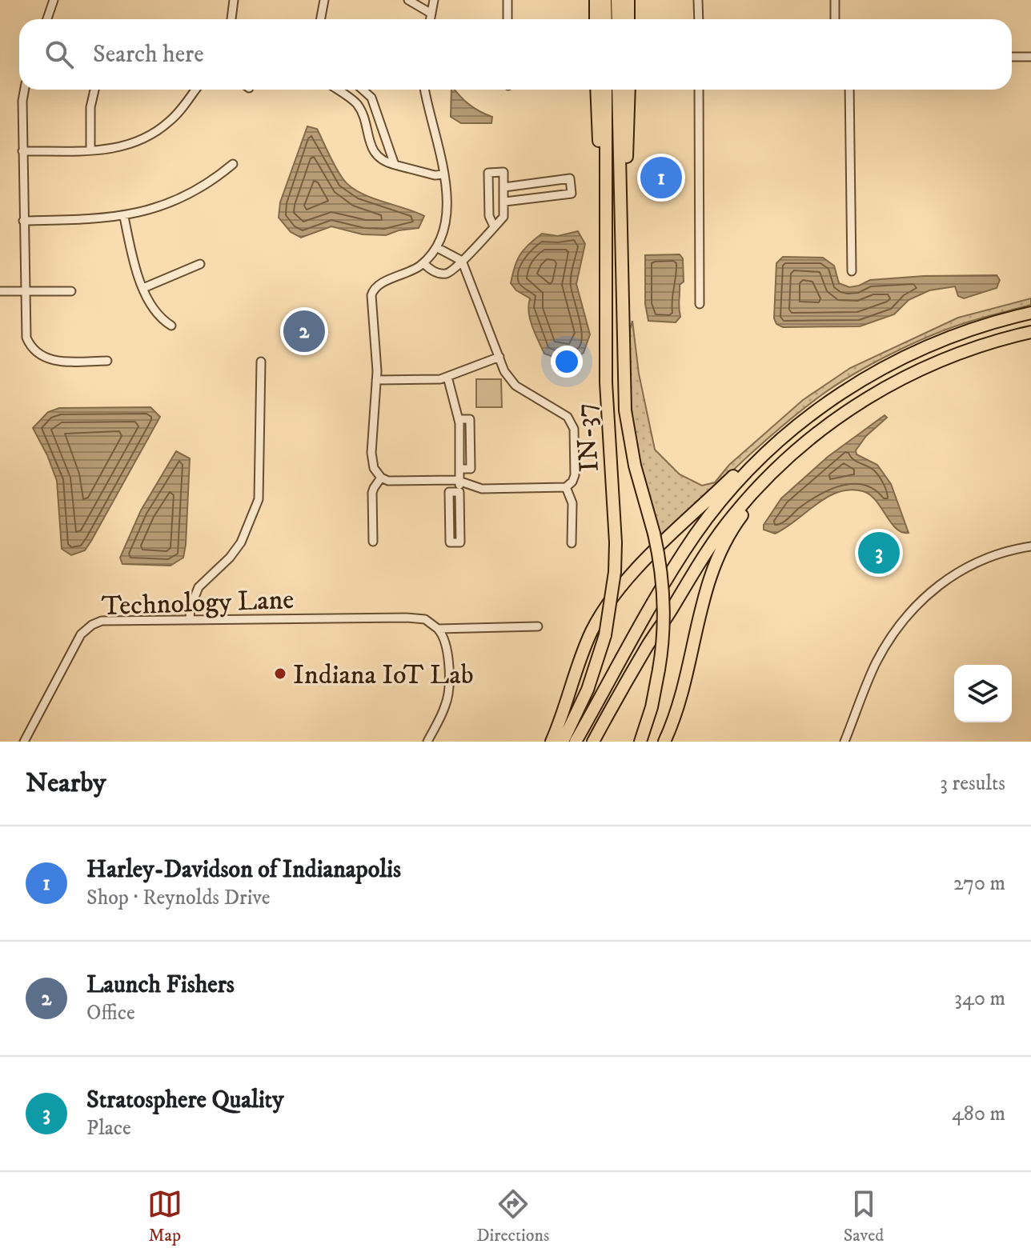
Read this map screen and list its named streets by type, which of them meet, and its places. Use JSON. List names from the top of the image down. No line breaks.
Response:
{"streets":{"highway":["IN-37"],"street":["Technology Lane"]},"places":["Indiana IoT Lab"],"page":{"search":"Search here","pins":["1","2","3"],"heading":["Nearby","3 results"],"list":[{"mark":"1","name":"Harley-Davidson of Indianapolis","note":"Shop · Reynolds Drive","value":"270 m"},{"mark":"2","name":"Launch Fishers","note":"Office","value":"340 m"},{"mark":"3","name":"Stratosphere Quality","note":"Place","value":"480 m"}],"nav":["Map","Directions","Saved"]}}
